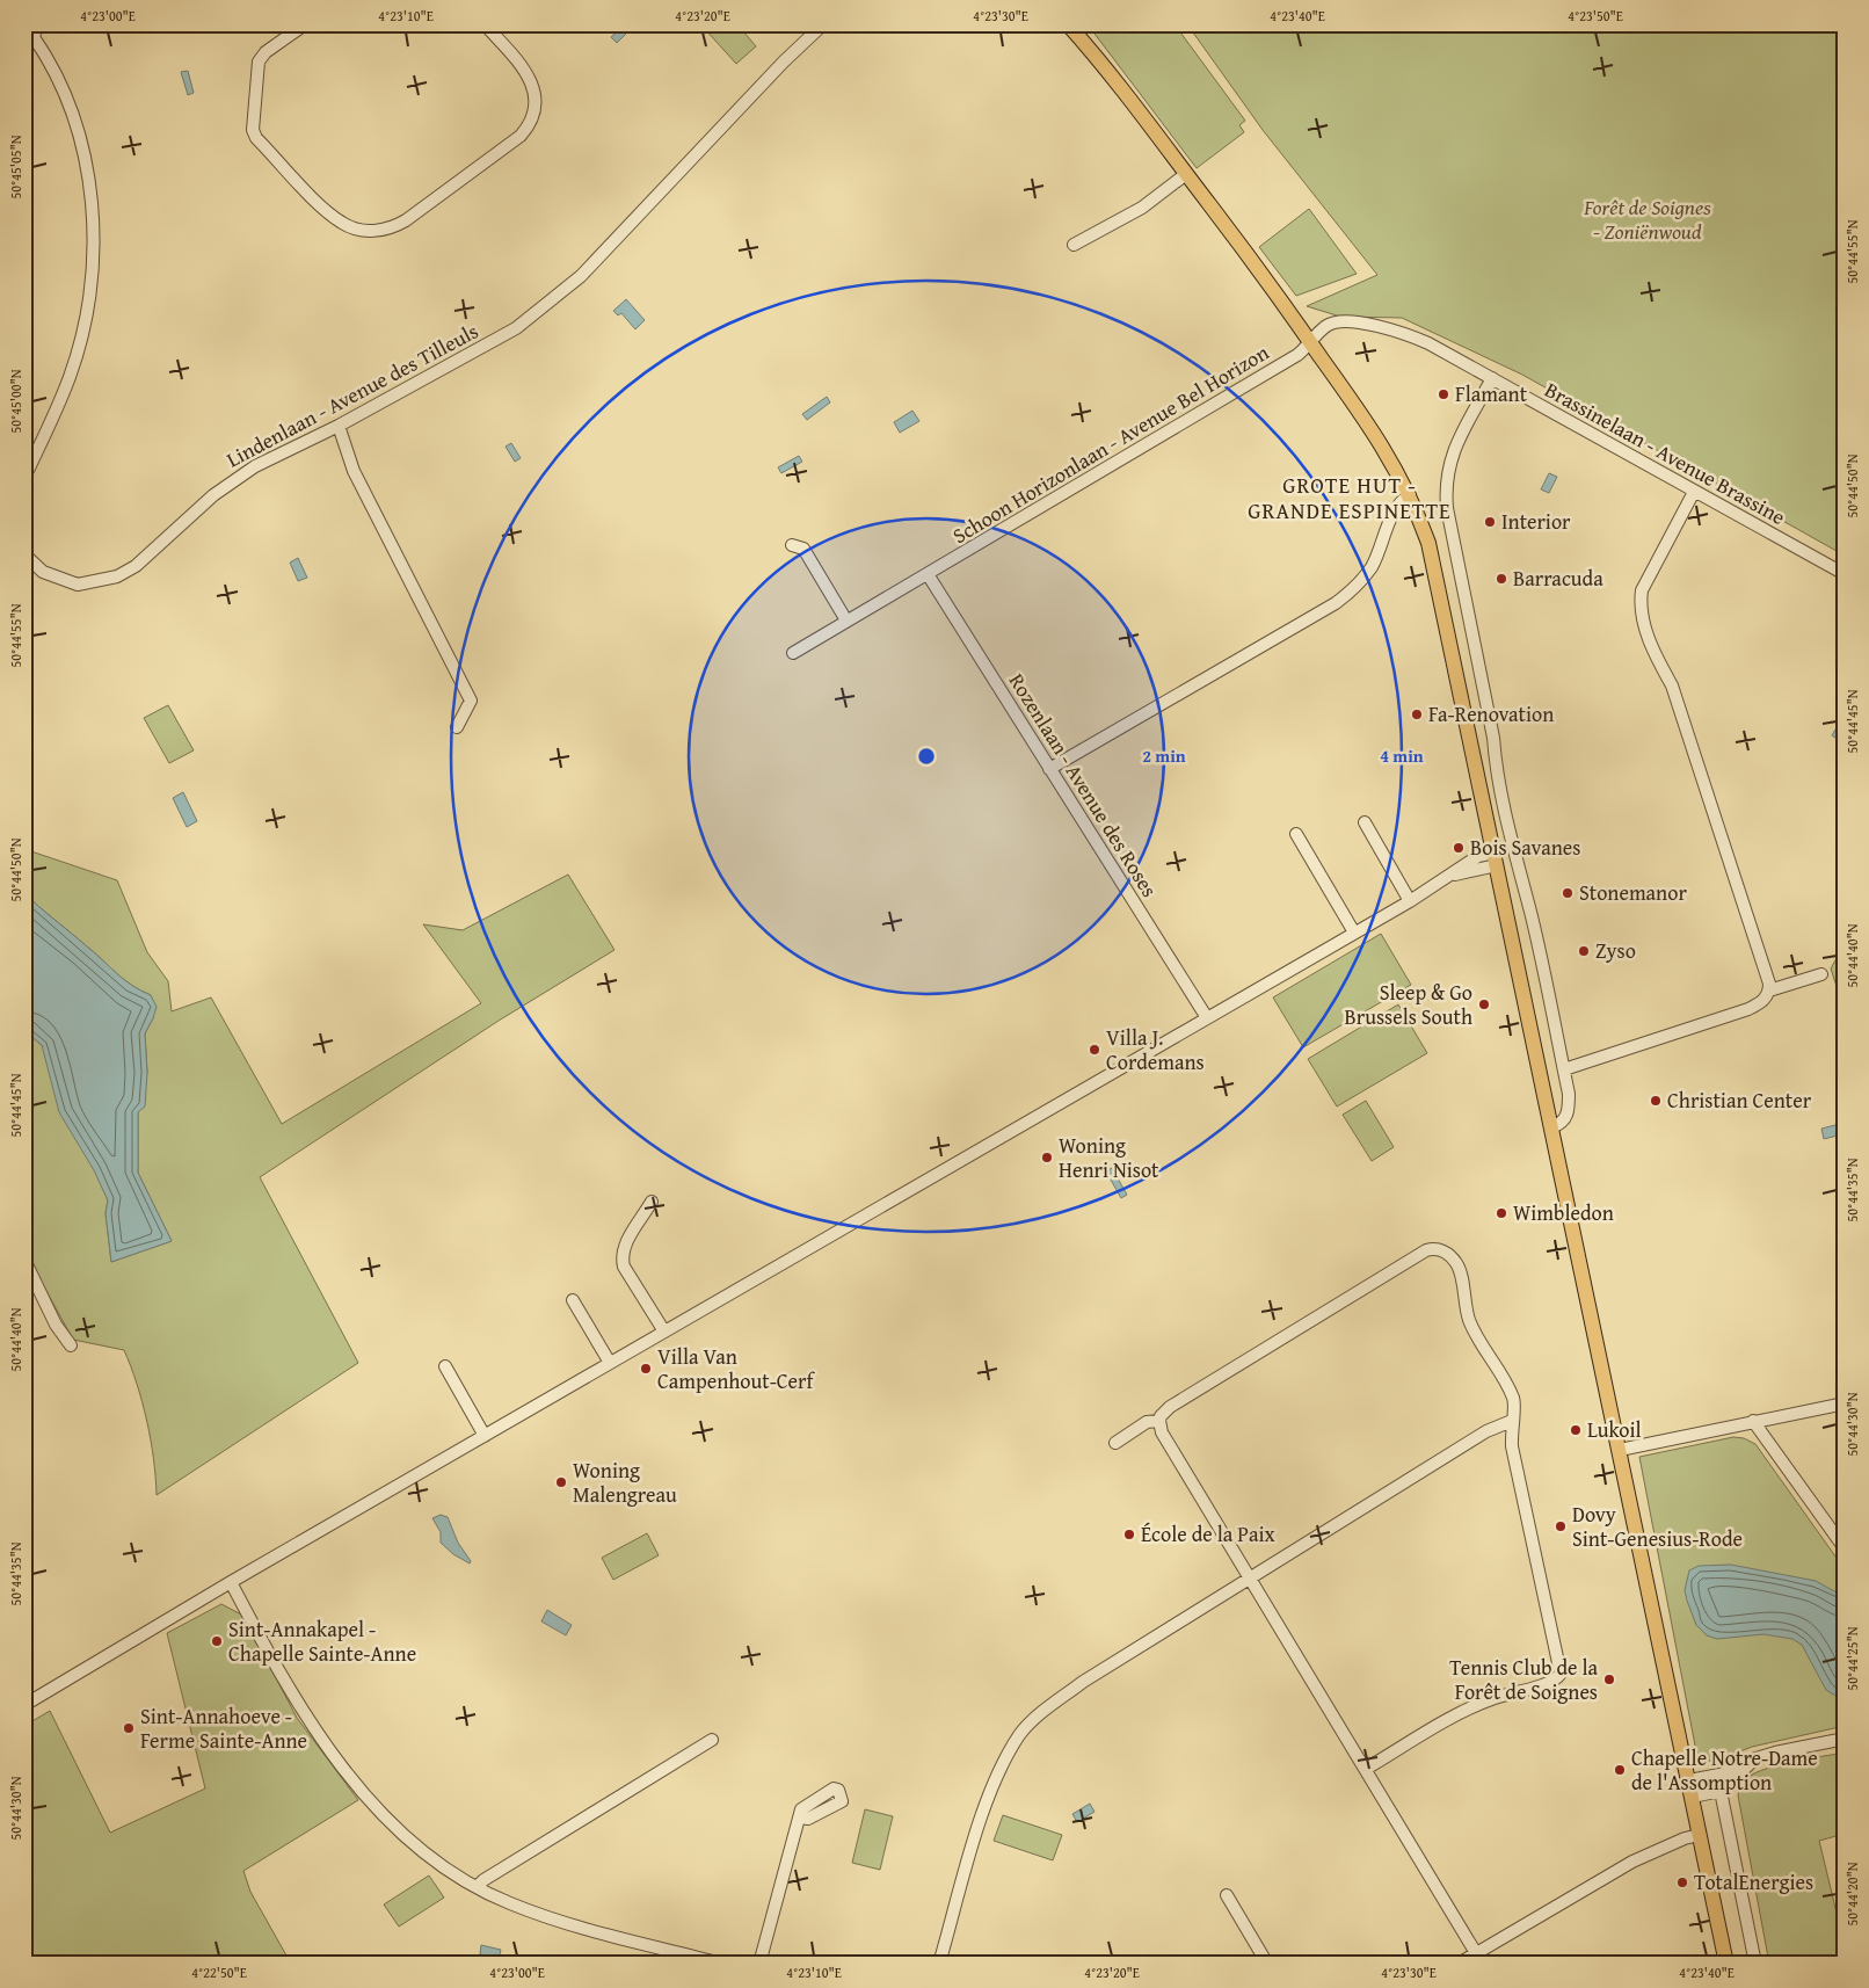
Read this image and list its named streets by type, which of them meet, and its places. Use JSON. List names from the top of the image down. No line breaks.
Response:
{"streets":{"street":["Lindenlaan - Avenue des Tilleuls","Schoon Horizonlaan - Avenue Bel Horizon","Brassinelaan - Avenue Brassine","Rozenlaan - Avenue des Roses"]},"crossings":[["Schoon Horizonlaan - Avenue Bel Horizon","Brassinelaan - Avenue Brassine"],["Schoon Horizonlaan - Avenue Bel Horizon","Rozenlaan - Avenue des Roses"]],"districts":["GROTE HUT - GRANDE ESPINETTE"],"parks":["Forêt de Soignes - Zoniënwoud"],"places":["Flamant","Interior","Barracuda","Fa-Renovation","Bois Savanes","Stonemanor","Zyso","Sleep & Go Brussels South","Villa J. Cordemans","Christian Center","Woning Henri Nisot","Wimbledon","Villa Van Campenhout-Cerf","Lukoil","Woning Malengreau","Dovy Sint-Genesius-Rode","École de la Paix","Sint-Annakapel - Chapelle Sainte-Anne","Tennis Club de la Forêt de Soignes","Sint-Annahoeve - Ferme Sainte-Anne","Chapelle Notre-Dame de l'Assomption","TotalEnergies"],"coordinates":["4°23'00\"E","4°23'10\"E","4°23'20\"E","4°23'30\"E","4°23'40\"E","4°23'50\"E","50°45'05\"N","50°44'55\"N","50°45'00\"N","50°44'50\"N","50°44'45\"N","50°44'40\"N","50°44'35\"N","50°44'30\"N","50°44'25\"N","50°44'20\"N","4°22'50\"E"],"rings":["2 min","4 min"]}
